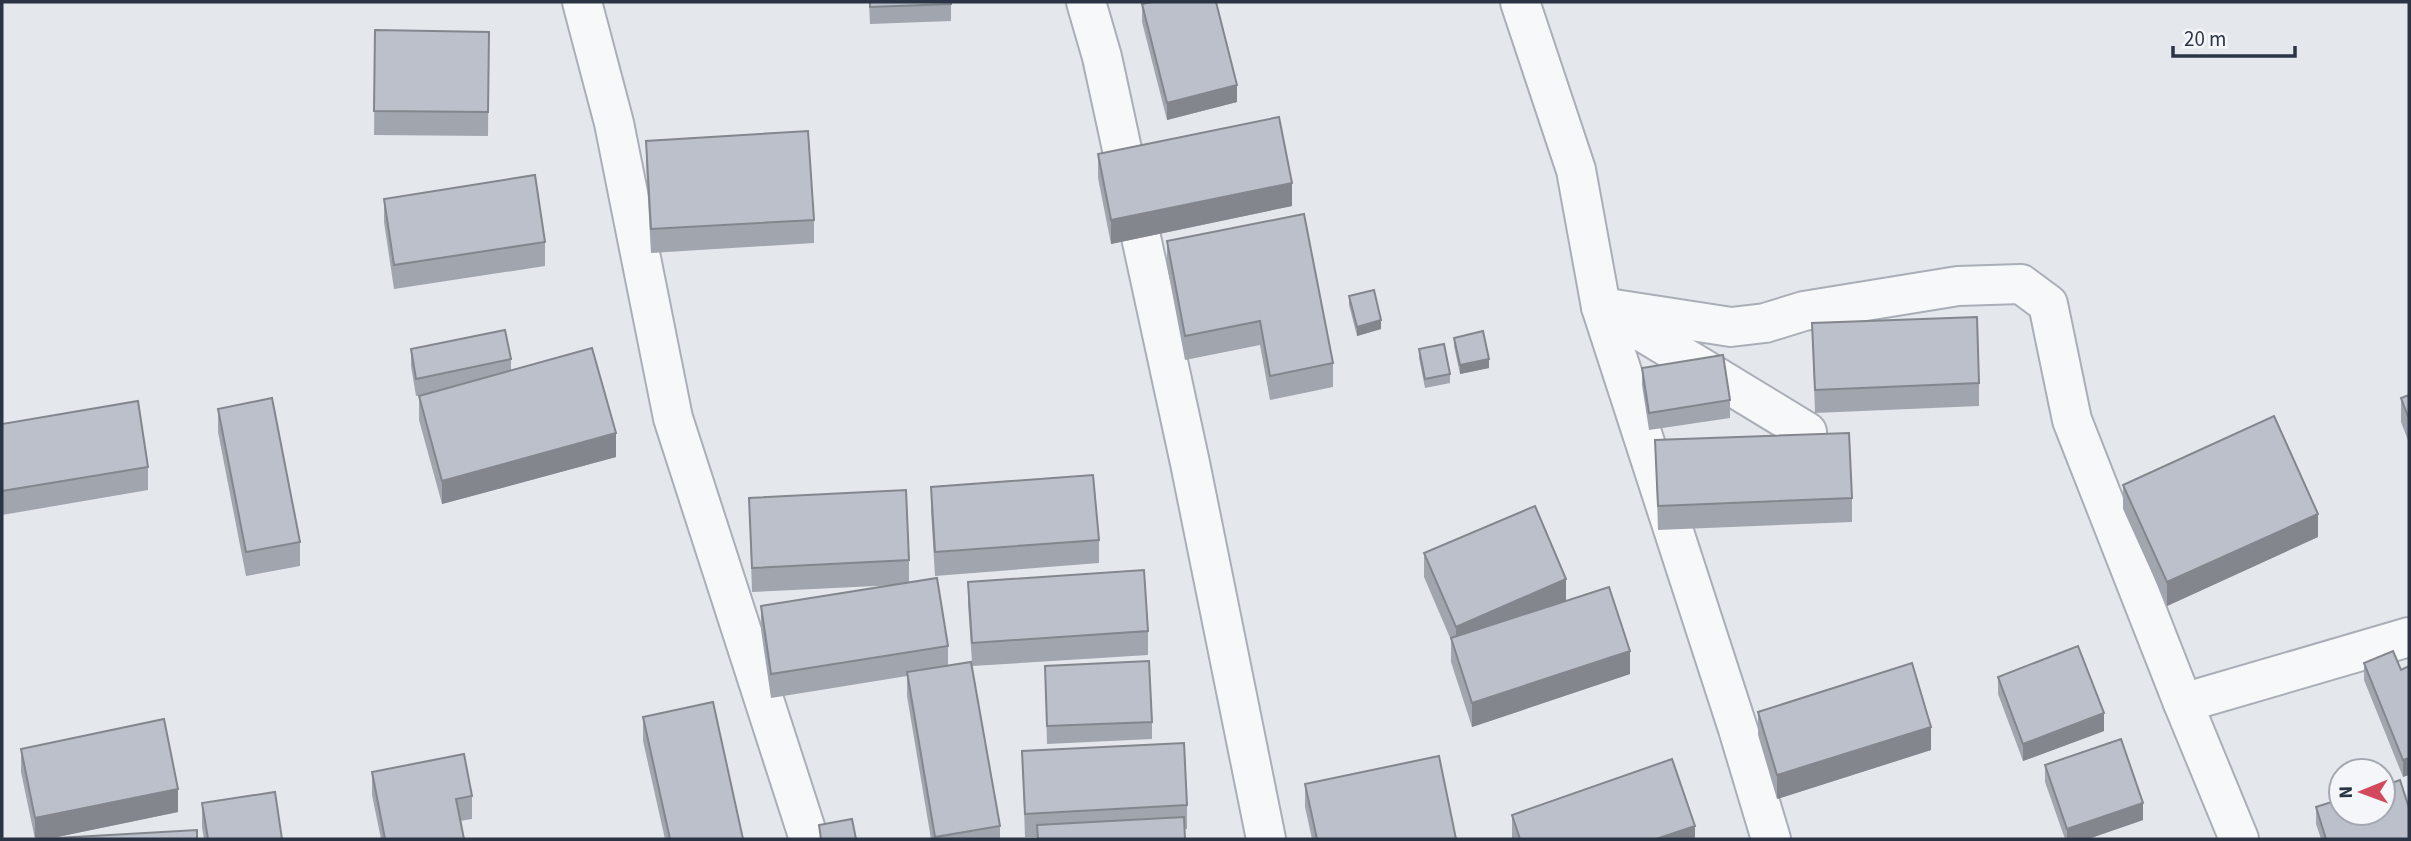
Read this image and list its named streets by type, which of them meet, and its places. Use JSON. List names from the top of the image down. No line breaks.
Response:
{"scale_bar":"20 m","north":"left"}
